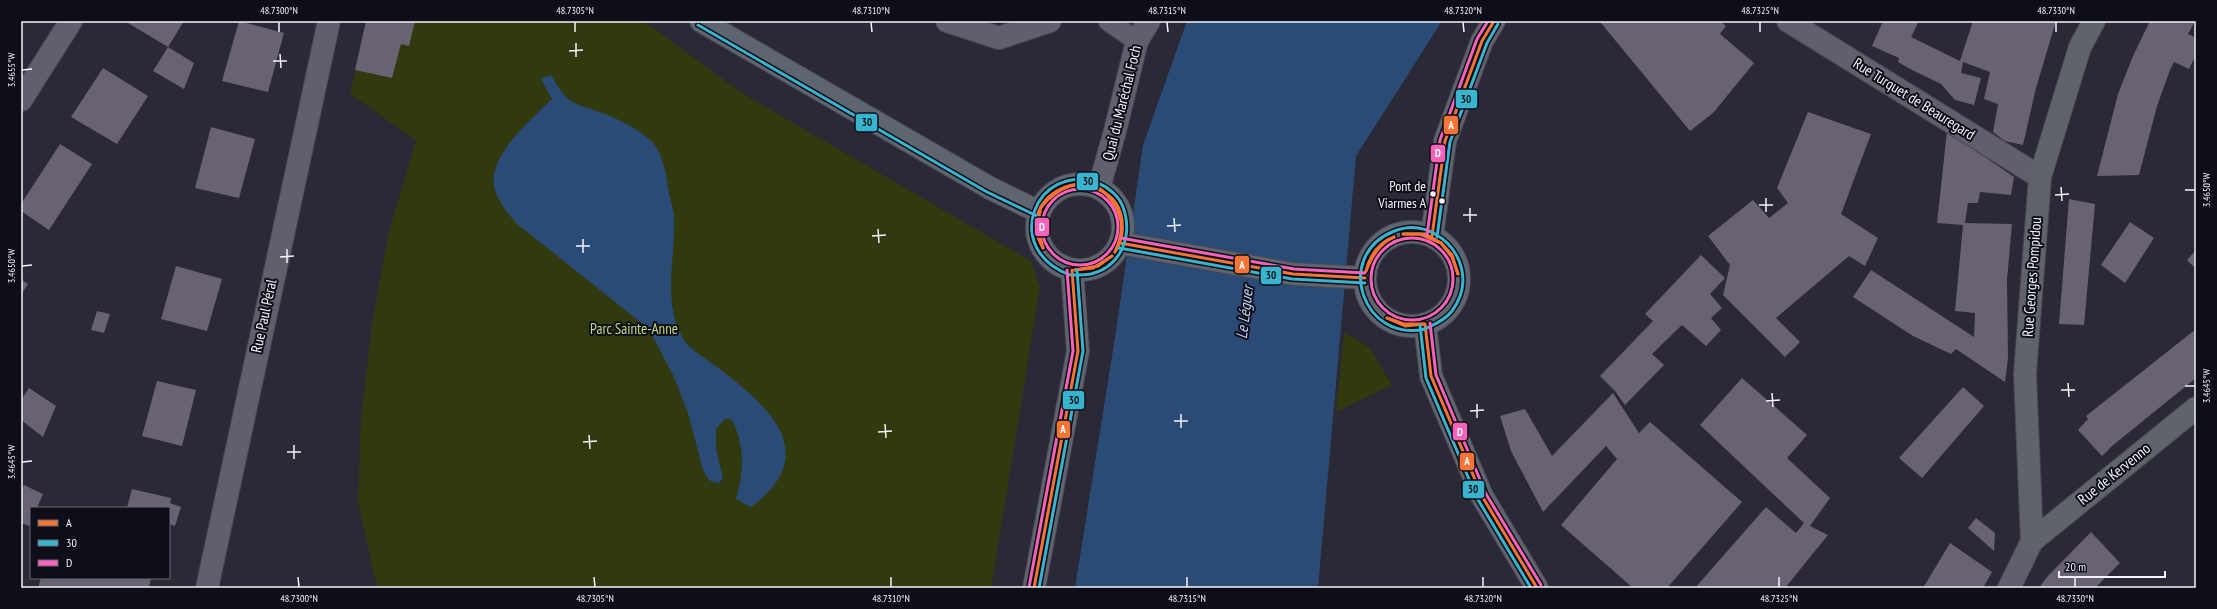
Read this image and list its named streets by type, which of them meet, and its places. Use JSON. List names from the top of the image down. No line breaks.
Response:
{"streets":{"main road":["Rue Georges Pompidou","Rue de Kervenno"],"street":["Rue Turquet de Beauregard","Quai du Maréchal Foch","Rue Paul Péral"]},"crossings":[["Rue Turquet de Beauregard","Rue Georges Pompidou"],["Rue Georges Pompidou","Rue de Kervenno"]],"water":["Le Léguer"],"parks":["Parc Sainte-Anne"],"places":["Pont de Viarmes A"],"lines":["transit line A","transit line D","transit line 30"],"legend":["A","30","D"],"scale_bar":"20 m","coordinates":["48.7300°N","48.7305°N","48.7310°N","48.7315°N","48.7320°N","48.7325°N","48.7330°N","3.4655°W","3.4650°W","3.4645°W"]}
